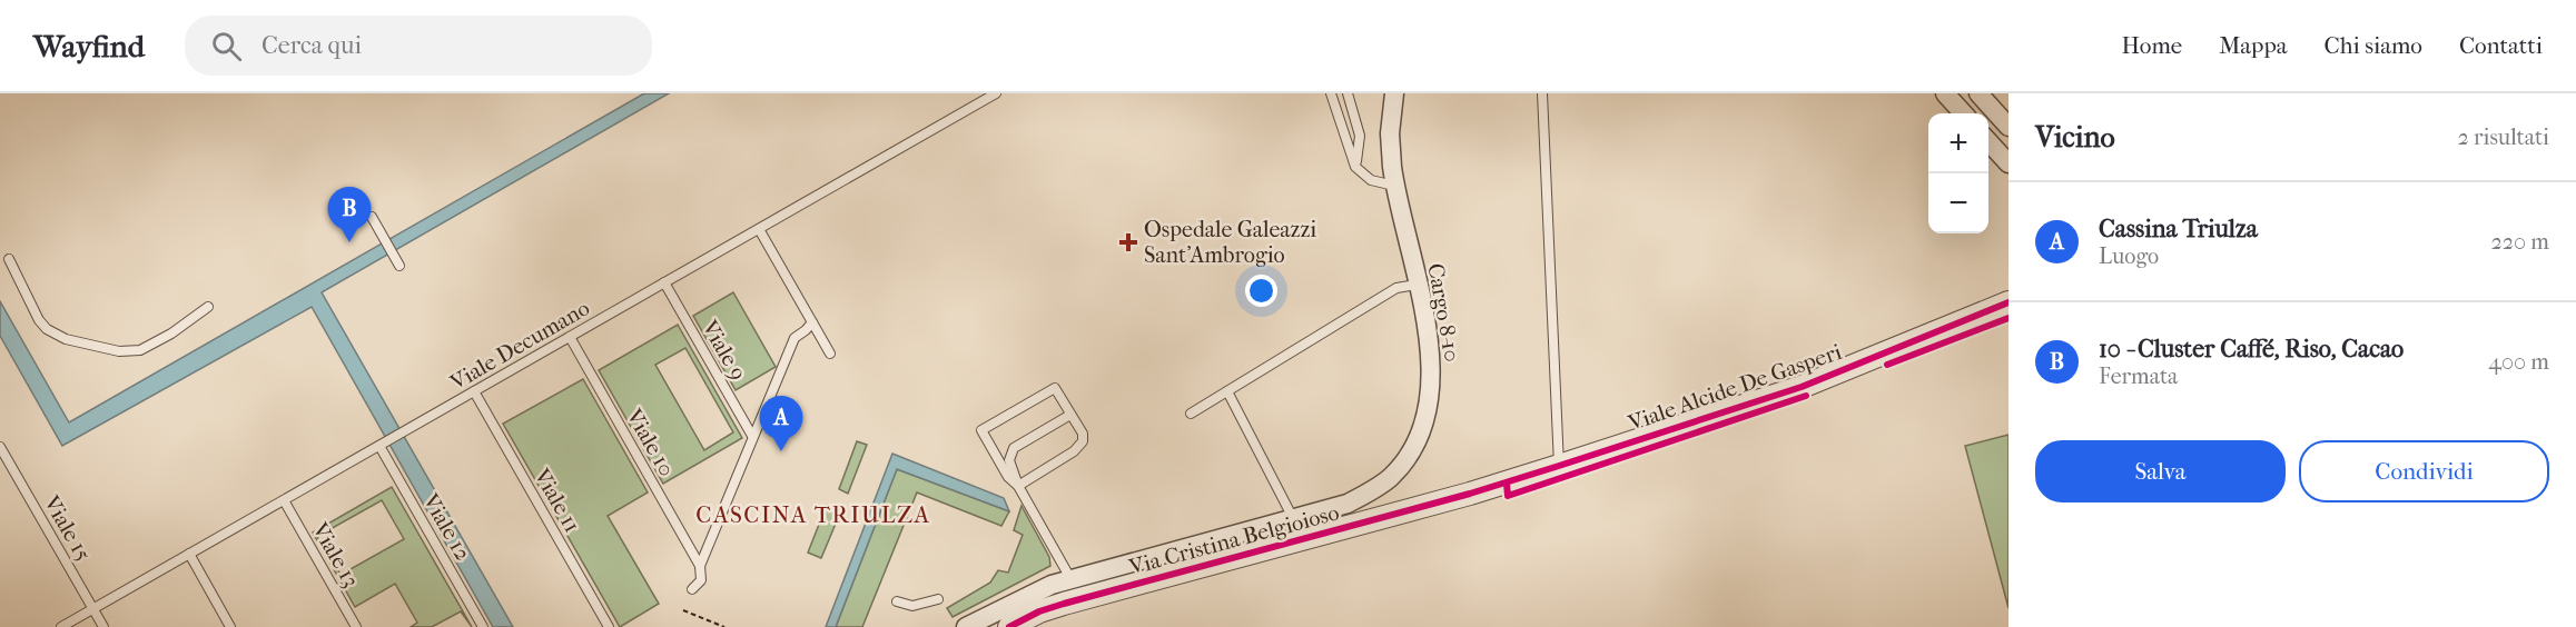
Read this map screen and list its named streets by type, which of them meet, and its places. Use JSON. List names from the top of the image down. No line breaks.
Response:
{"streets":{"street":["Cargo 8-10","Viale Alcide De Gasperi","Via Cristina Belgioioso"],"lane":["Viale Decumano","Viale 9","Viale 10","Viale 11","Viale 12","Viale 15","Viale 13"]},"crossings":[["Viale Decumano","Viale 9"],["Viale Decumano","Viale 10"],["Viale Decumano","Viale 11"],["Viale Decumano","Viale 12"],["Viale Decumano","Viale 15"],["Viale Decumano","Viale 13"],["Viale Alcide De Gasperi","Via Cristina Belgioioso"]],"districts":["CASCINA TRIULZA"],"places":{"health":["Ospedale Galeazzi Sant'Ambrogio"]},"page":{"header":"Wayfind","search":"Cerca qui","nav":["Home","Mappa","Chi siamo","Contatti"],"heading":["Vicino","2 risultati"],"map_buttons":["+","−"],"list":[{"mark":"A","name":"Cassina Triulza","note":"Luogo","value":"220 m"},{"mark":"B","name":"10 - Cluster Caffé, Riso, Cacao","note":"Fermata","value":"400 m"}],"pins":["B","A"],"buttons":["Salva","Condividi"]}}
